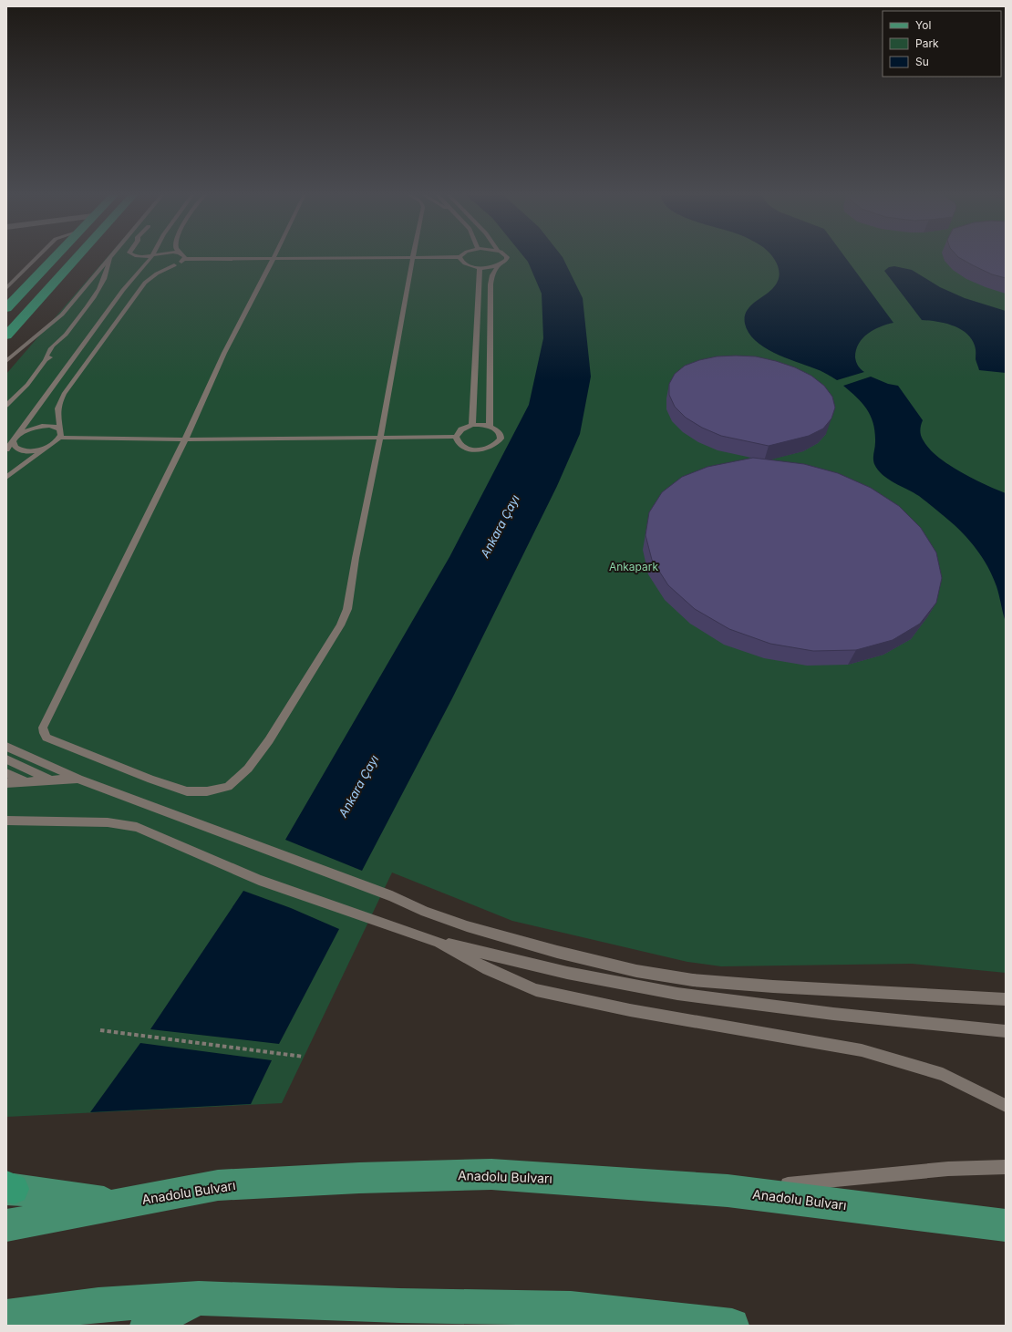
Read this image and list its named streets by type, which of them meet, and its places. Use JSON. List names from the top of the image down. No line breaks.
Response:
{"streets":{"main road":["Anadolu Bulvarı"]},"water":["Ankara Çayı"],"parks":["Ankapark"],"legend":["Yol","Park","Su"]}
